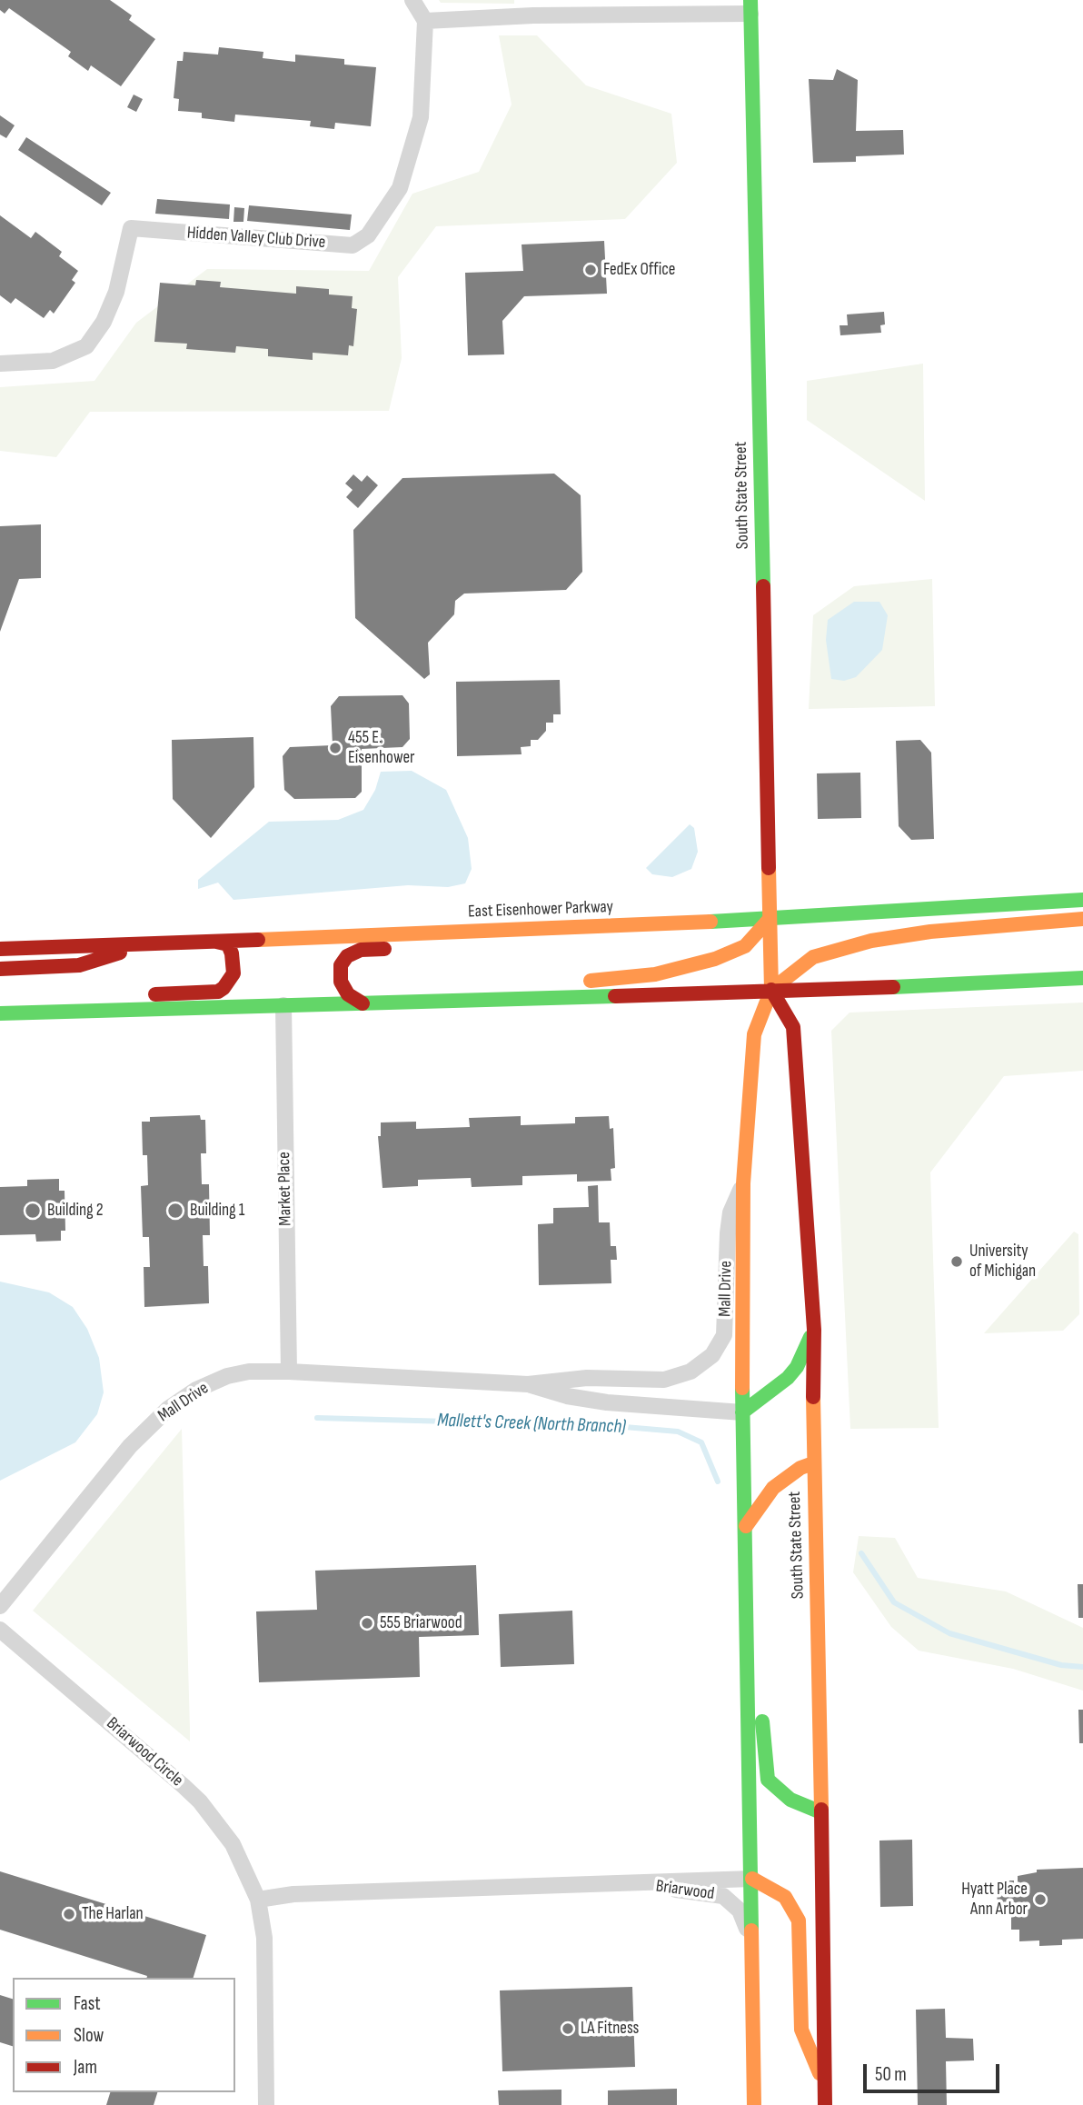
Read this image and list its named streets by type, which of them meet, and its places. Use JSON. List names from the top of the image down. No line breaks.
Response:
{"streets":{"main road":["South State Street","East Eisenhower Parkway"],"street":["Hidden Valley Club Drive","Market Place","Mall Drive","Briarwood Circle","Briarwood"]},"crossings":[["South State Street","East Eisenhower Parkway"],["South State Street","Mall Drive"],["South State Street","Briarwood"],["Market Place","Mall Drive"]],"water":["Mallett's Creek (North Branch)"],"places":["FedEx Office","455 E. Eisenhower","Building 2","Building 1","University of Michigan","555 Briarwood","Hyatt Place Ann Arbor","The Harlan","LA Fitness"],"legend":["Fast","Slow","Jam"],"scale_bar":"50 m"}
